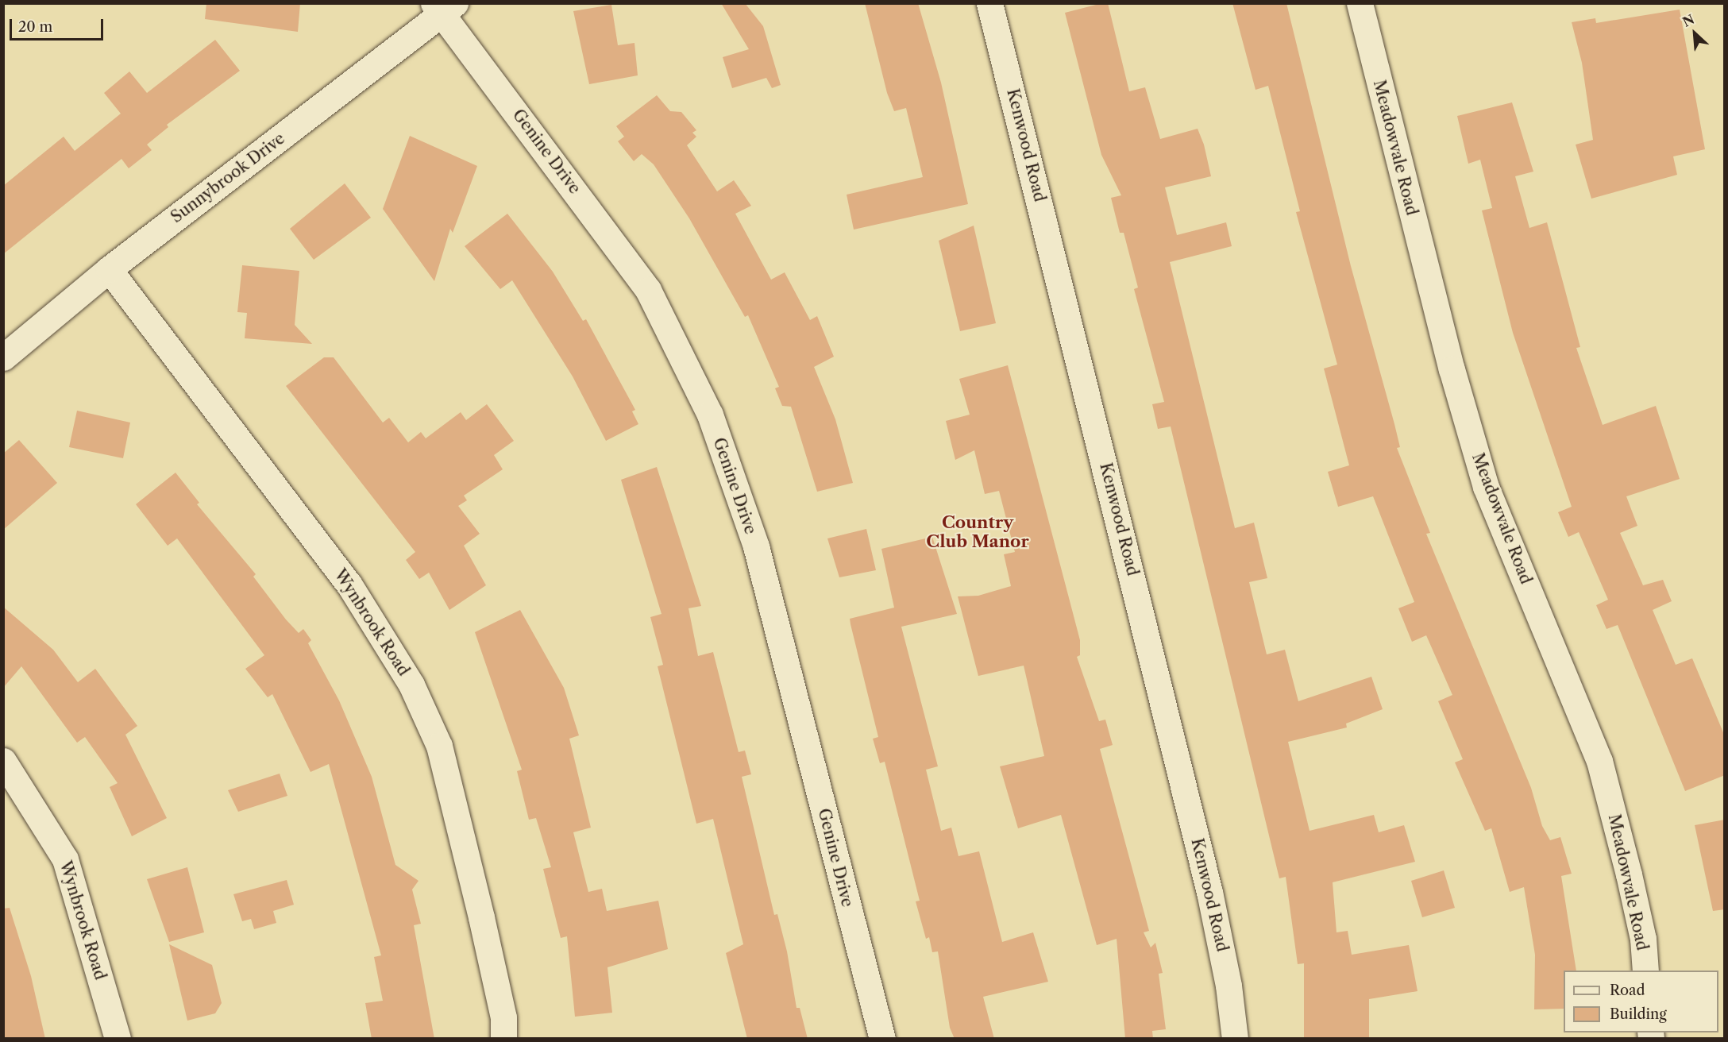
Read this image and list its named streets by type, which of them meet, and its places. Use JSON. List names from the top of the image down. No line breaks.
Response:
{"streets":{"street":["Kenwood Road","Meadowvale Road","Genine Drive","Sunnybrook Drive","Wynbrook Road"]},"crossings":[["Genine Drive","Sunnybrook Drive"],["Sunnybrook Drive","Wynbrook Road"]],"districts":["Country Club Manor"],"legend":["Road","Building"],"scale_bar":"20 m","north":"top left"}
